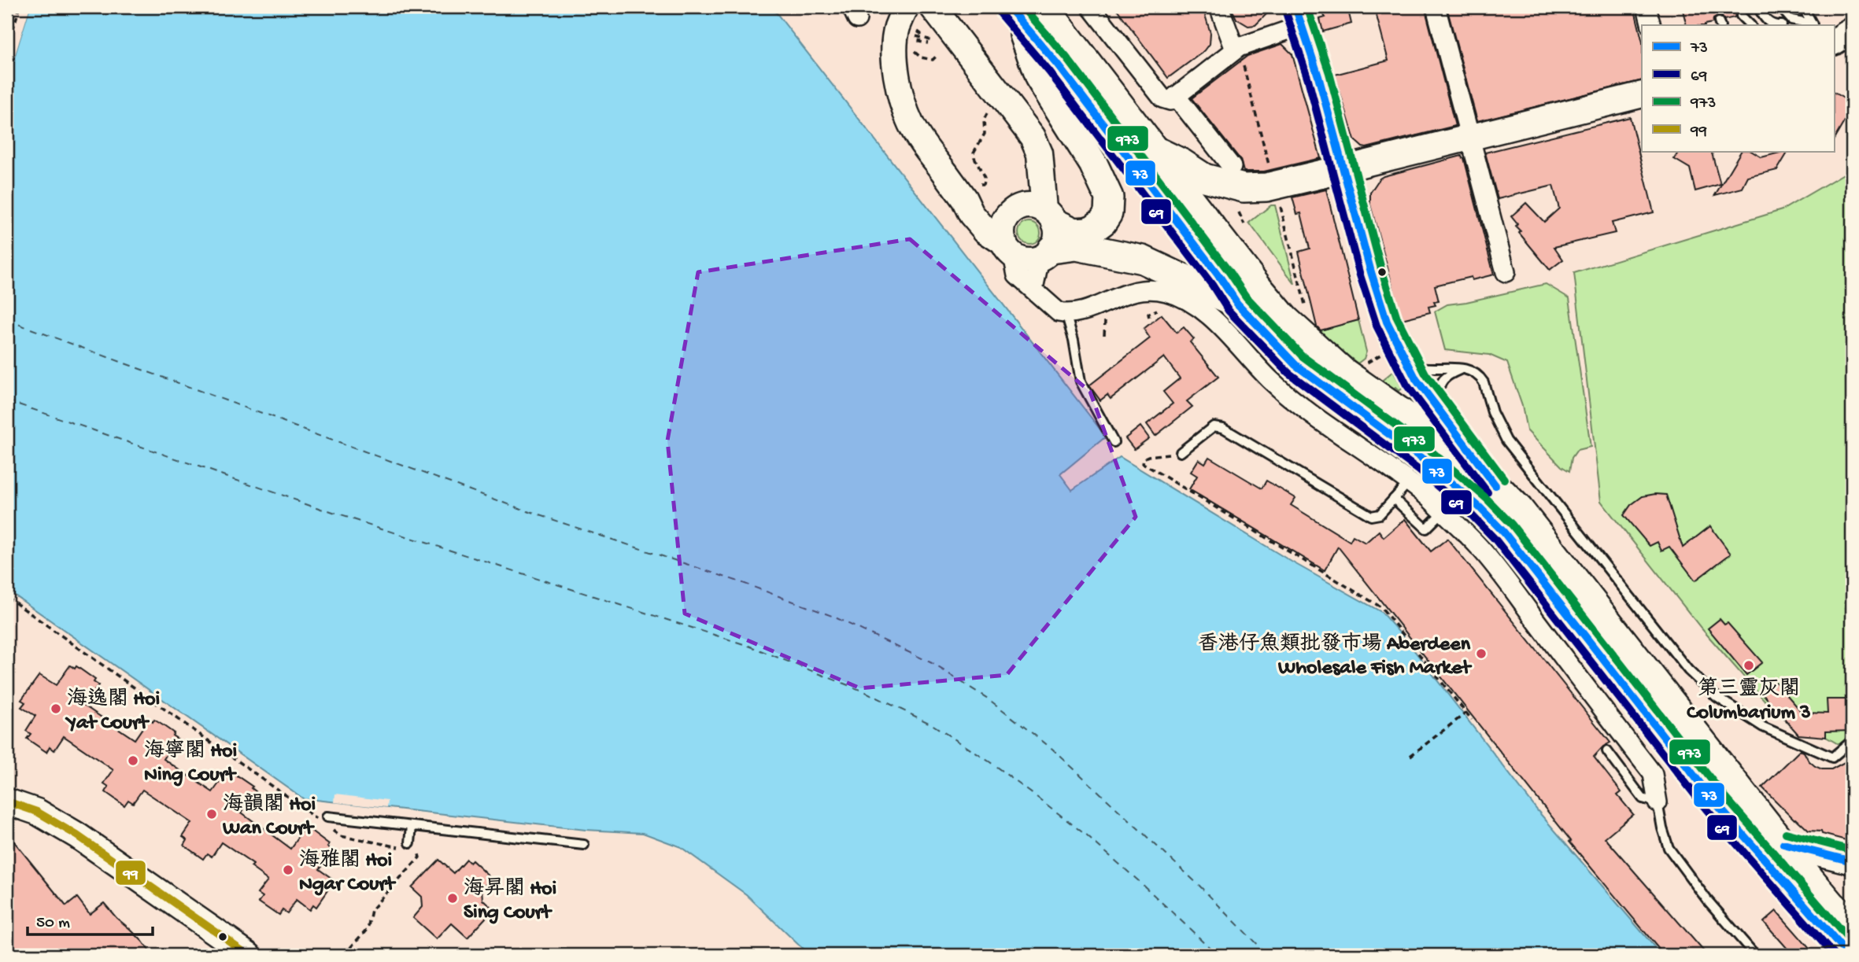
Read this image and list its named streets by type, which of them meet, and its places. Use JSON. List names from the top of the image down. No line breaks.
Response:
{"places":["香港仔魚類批發市場 Aberdeen Wholesale Fish Market","第三靈灰閣 Columbarium 3","海逸閣 Hoi Yat Court","海寧閣 Hoi Ning Court","海韻閣 Hoi Wan Court","海雅閣 Hoi Ngar Court","海昇閣 Hoi Sing Court"],"lines":["transit line 73","transit line 973","transit line 69","transit line 99"],"legend":["73","69","973","99"],"scale_bar":"50 m"}
